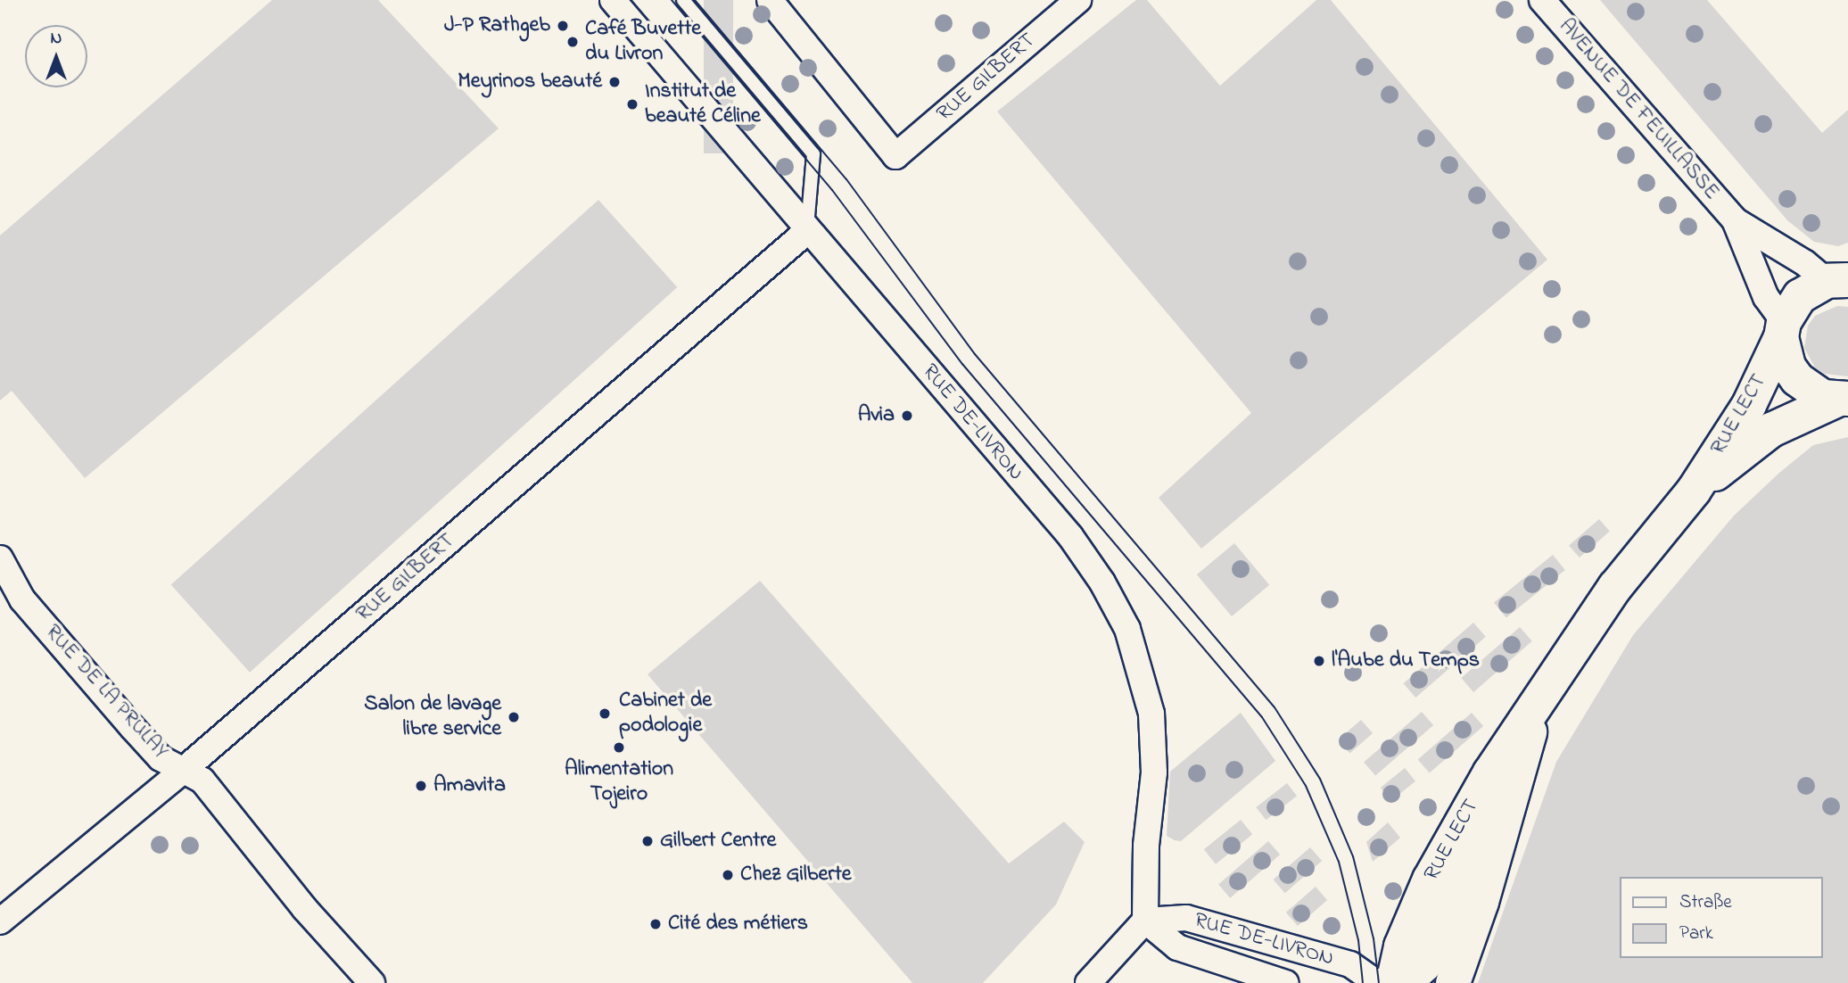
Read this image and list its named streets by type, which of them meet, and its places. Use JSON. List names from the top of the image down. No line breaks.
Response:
{"streets":{"main road":["RUE LECT"],"street":["RUE GILBERT","AVENUE DE FEUILLASSE","RUE DE-LIVRON","RUE DE LA PRULAY"]},"crossings":[["RUE GILBERT","RUE DE-LIVRON"],["RUE GILBERT","RUE DE LA PRULAY"],["AVENUE DE FEUILLASSE","RUE LECT"]],"places":["J-P Rathgeb","Café Buvette du Livron","Meyrinos beauté","Institut de beauté Céline","Avia","l'Aube du Temps","Cabinet de podologie","Salon de lavage libre service","Alimentation Tojeiro","Amavita","Gilbert Centre","Chez Gilberte","Cité des métiers"],"legend":["Straße","Park"],"north":"top"}
